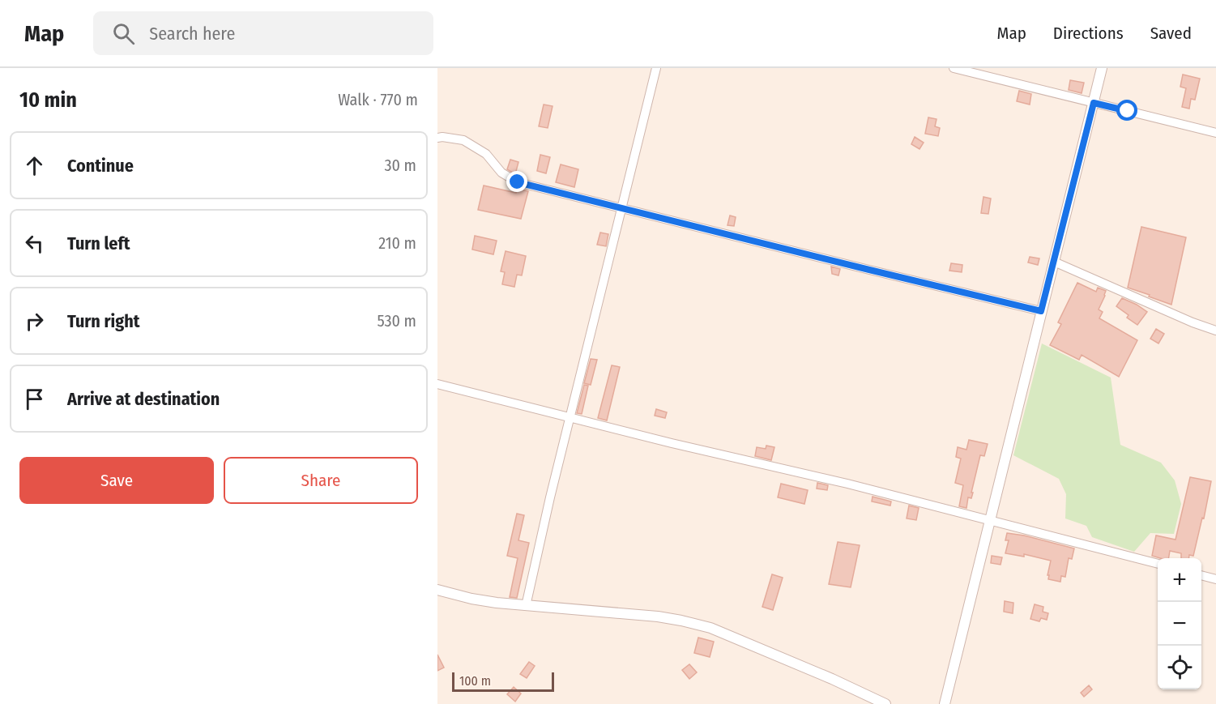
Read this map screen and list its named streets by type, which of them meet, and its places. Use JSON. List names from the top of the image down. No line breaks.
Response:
{"scale_bar":"100 m","page":{"header":"Map","search":"Search here","nav":["Map","Directions","Saved"],"heading":["10 min","Walk · 770 m"],"list":[["Continue","30 m"],["Turn left","210 m"],["Turn right","530 m"],"Arrive at destination"],"buttons":["Save","Share"],"map_buttons":["+","−"],"scale":"100 m"}}
